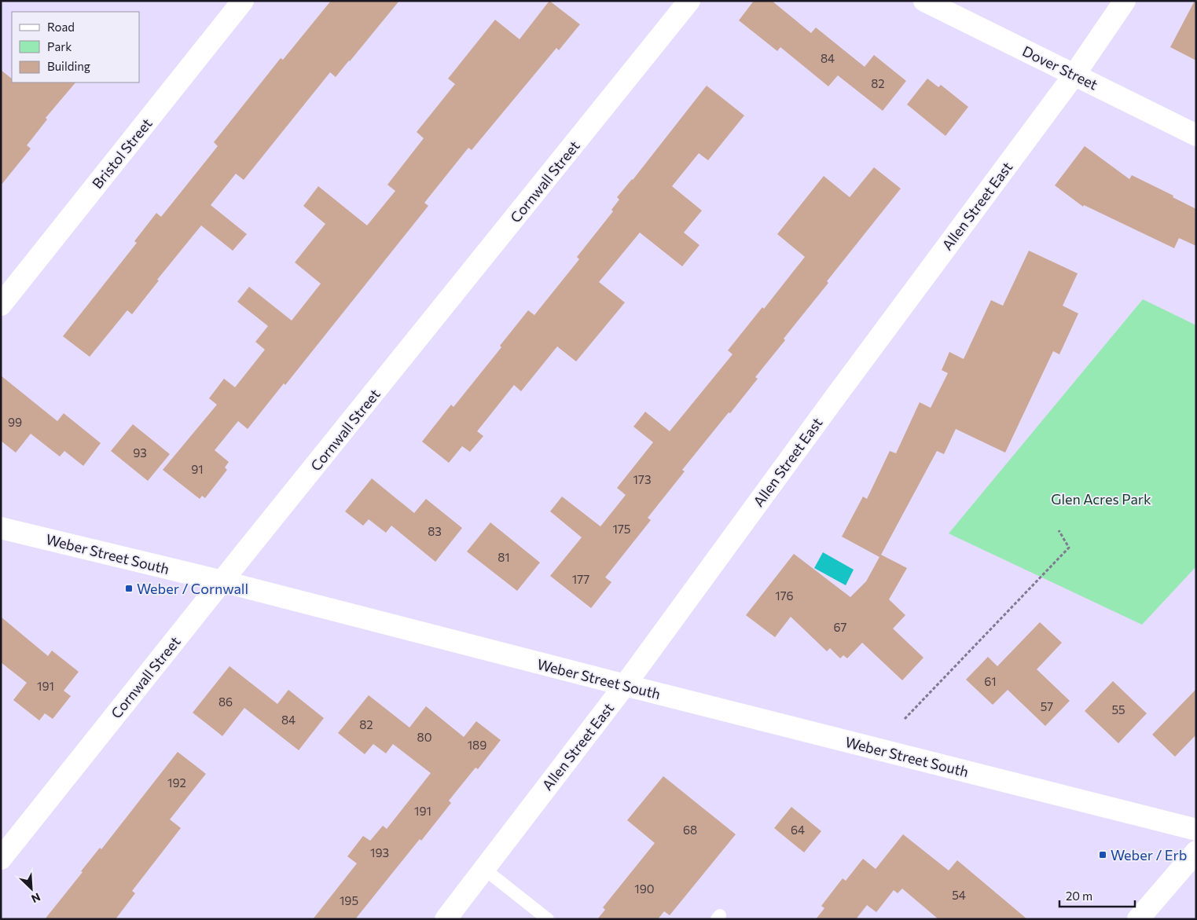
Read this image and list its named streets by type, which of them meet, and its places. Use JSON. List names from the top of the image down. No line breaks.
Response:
{"streets":{"street":["Dover Street","Bristol Street","Cornwall Street","Allen Street East","Weber Street South"]},"crossings":[["Dover Street","Allen Street East"],["Cornwall Street","Weber Street South"],["Allen Street East","Weber Street South"]],"parks":["Glen Acres Park"],"places":{"transit":["Weber / Cornwall","Weber / Erb"]},"house_numbers":["84","82","99","93","91","173","175","83","81","177","176","67","61","191","86","57","55","84","82","80","189","192","191","68","64","193","190","54","195"],"legend":["Road","Park","Building"],"scale_bar":"20 m","north":"bottom right"}
